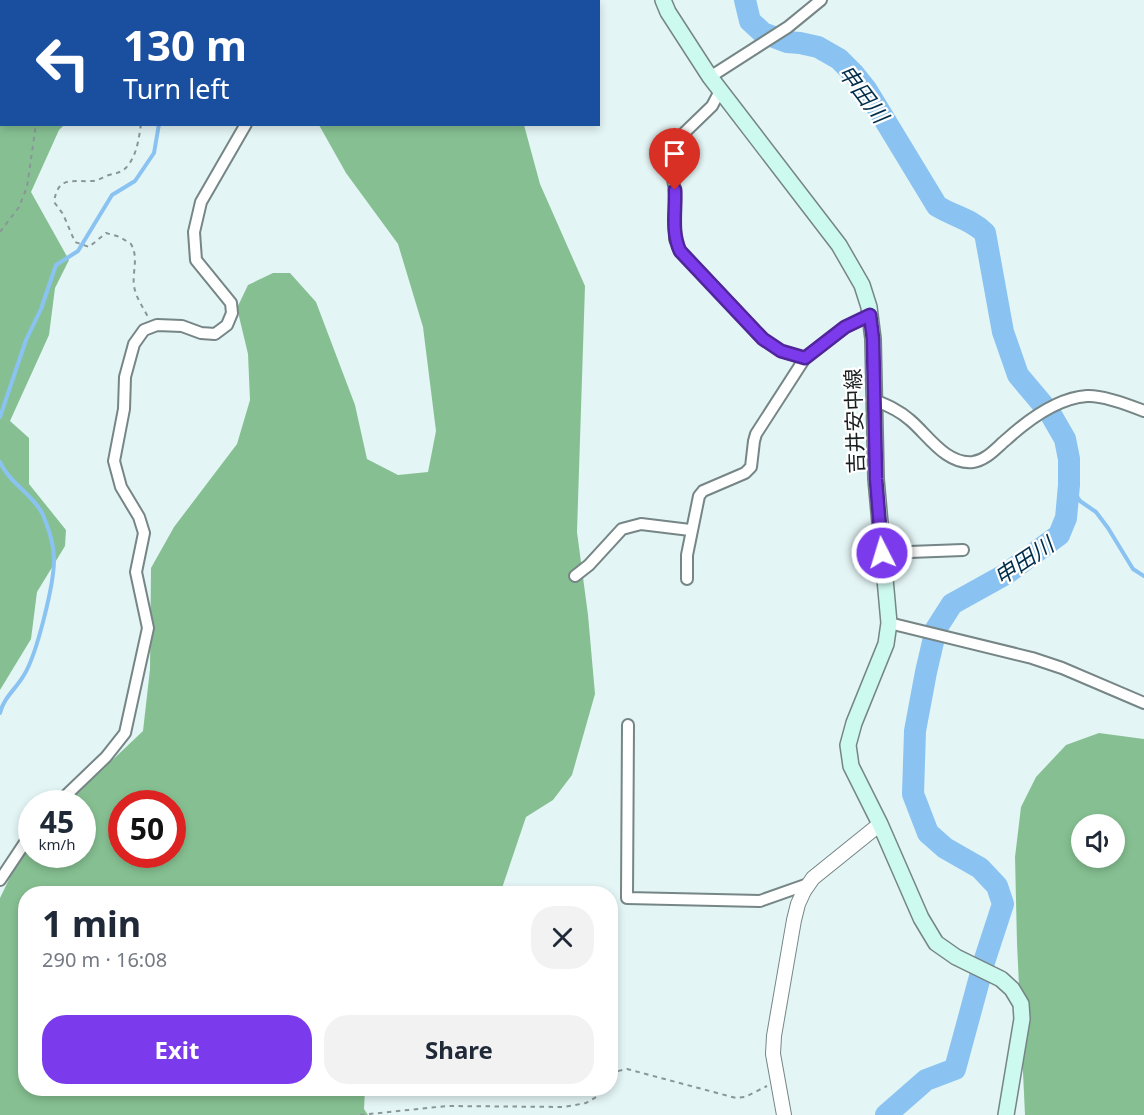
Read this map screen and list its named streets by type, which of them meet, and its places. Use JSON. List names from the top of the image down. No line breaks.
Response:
{"streets":{"main road":["吉井安中線"]},"water":["申田川"],"page":{"turn":["130 m","Turn left"],"speed":"45 km/h","limit":"50","heading":["1 min","290 m · 16:08"],"buttons":["Exit","Share"]}}
